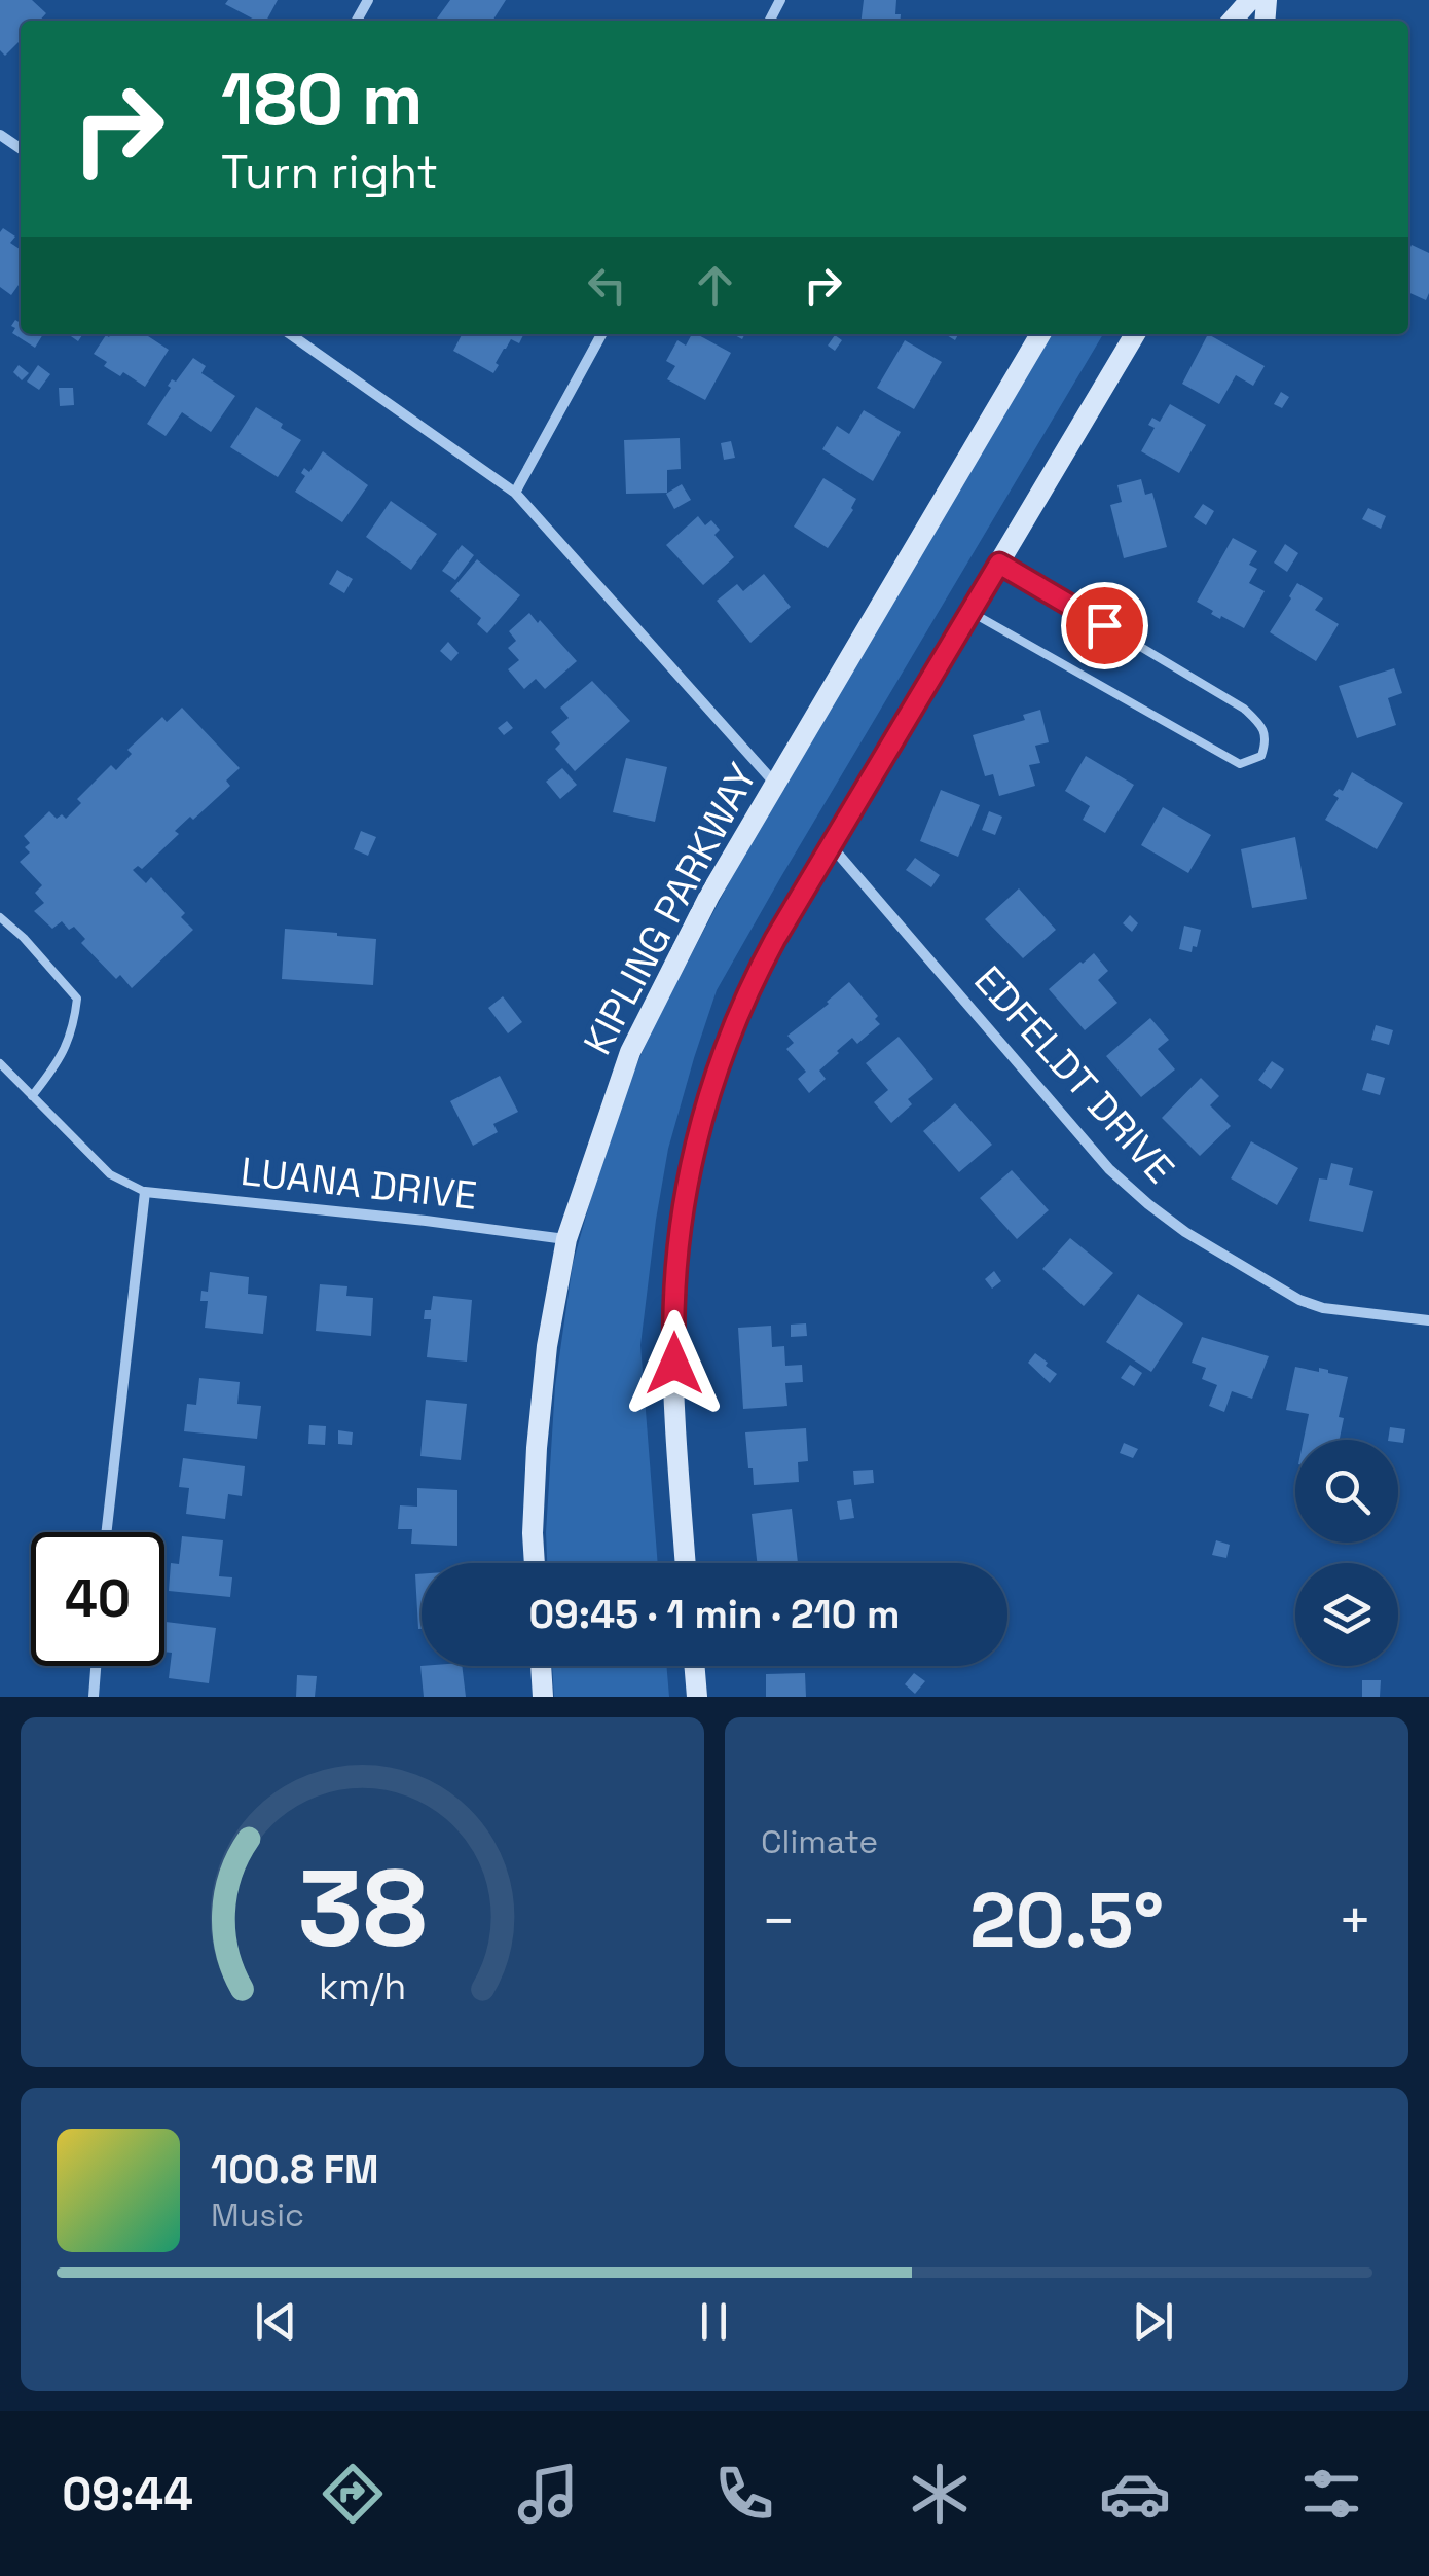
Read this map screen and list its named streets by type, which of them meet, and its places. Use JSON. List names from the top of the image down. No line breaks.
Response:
{"streets":{"street":["KIPLING PARKWAY","EDFELDT DRIVE","LUANA DRIVE"]},"crossings":[["KIPLING PARKWAY","LUANA DRIVE"]],"page":{"turn":["180 m","Turn right"],"limit":"40","trip":"09:45 · 1 min · 210 m","tile":"Climate","heat":["−","20.5°","+"],"song":["100.8 FM","Music"],"tabs":"09:44","gauge":["38","km/h"]}}
